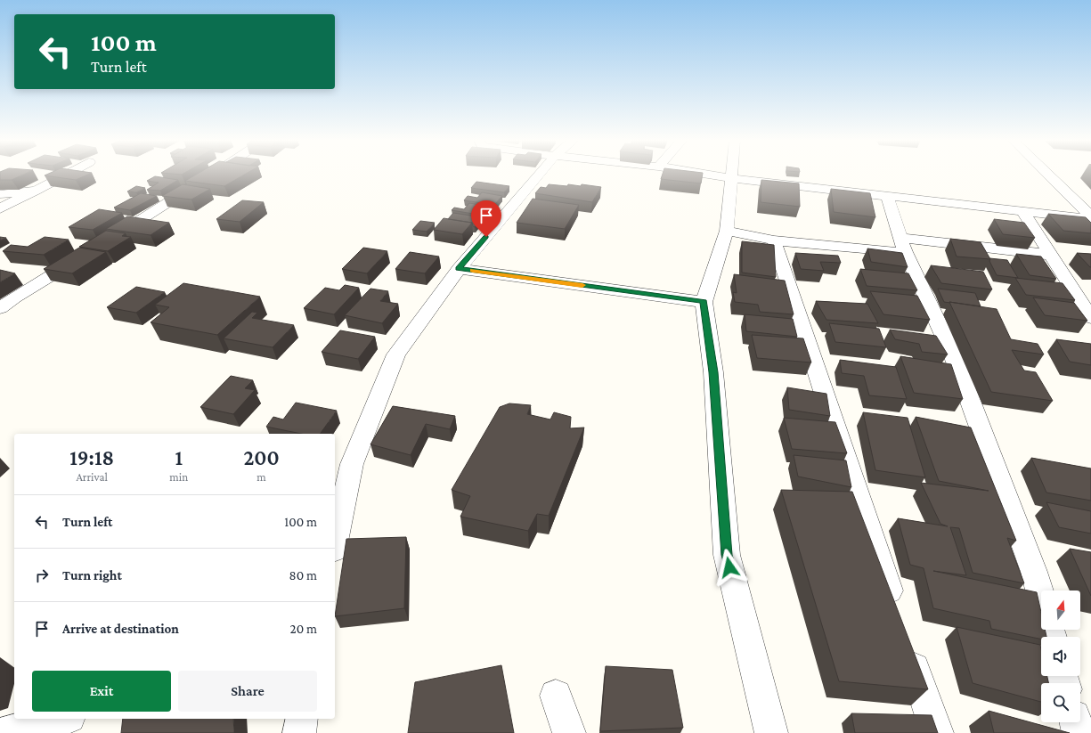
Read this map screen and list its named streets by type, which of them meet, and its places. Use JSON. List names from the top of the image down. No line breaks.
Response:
{"north":"top","page":{"turn":["100 m","Turn left"],"eta":["19:18","Arrival","1","min","200","m"],"list":[{"name":"Turn left","value":"100 m"},{"name":"Turn right","value":"80 m"},{"name":"Arrive at destination","value":"20 m"}],"buttons":["Exit","Share"]}}
